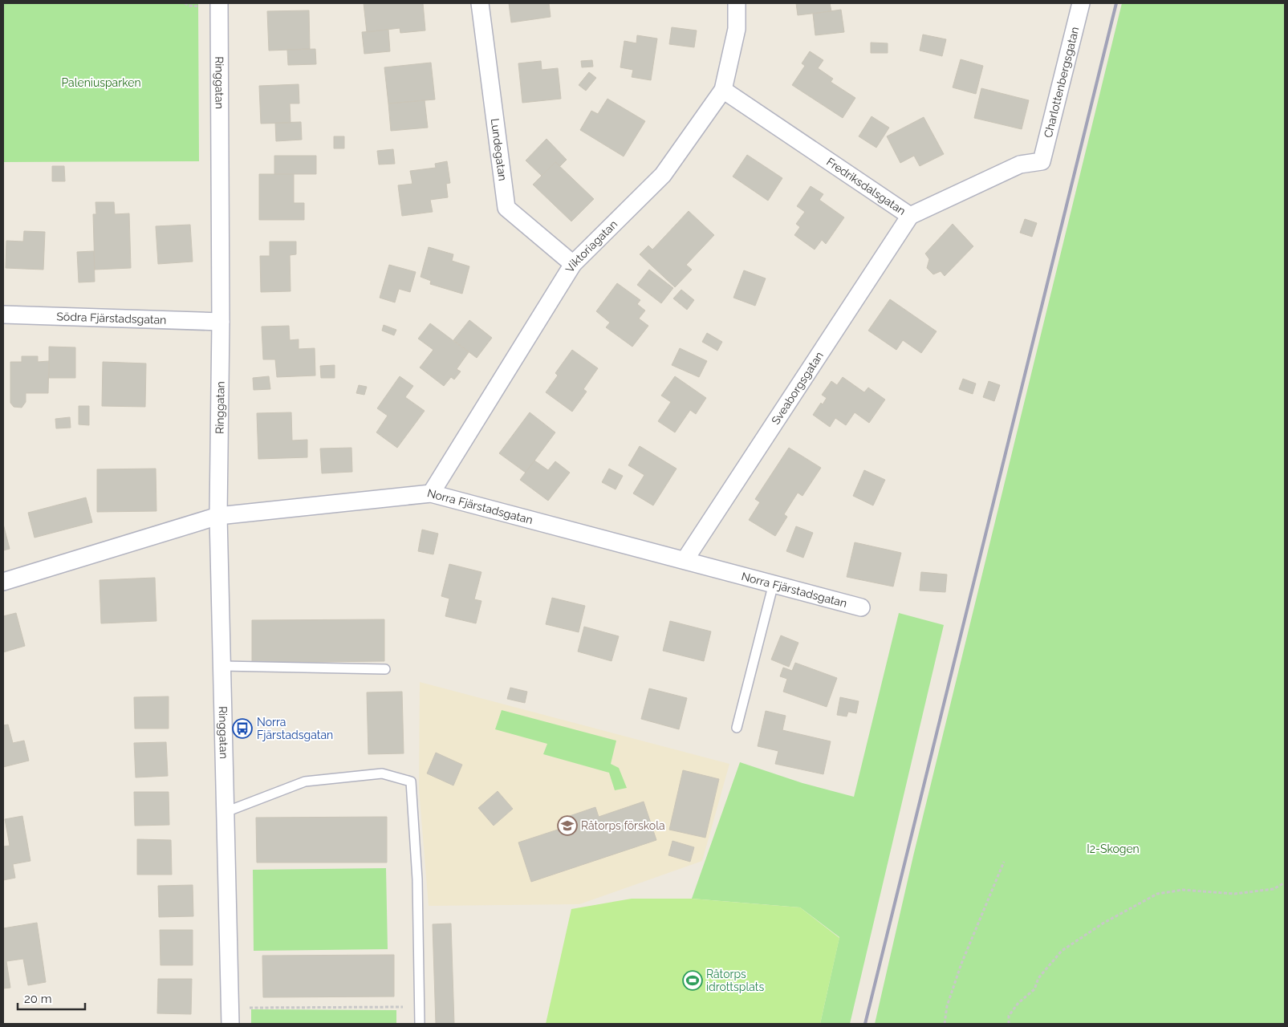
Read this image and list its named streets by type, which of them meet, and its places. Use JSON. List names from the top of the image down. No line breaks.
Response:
{"streets":{"street":["Ringgatan","Charlottenbergsgatan","Lundegatan","Fredriksdalsgatan","Viktoriagatan","Södra Fjärstadsgatan","Sveaborgsgatan","Norra Fjärstadsgatan"]},"crossings":[["Ringgatan","Södra Fjärstadsgatan"],["Ringgatan","Norra Fjärstadsgatan"],["Charlottenbergsgatan","Fredriksdalsgatan"],["Lundegatan","Viktoriagatan"],["Fredriksdalsgatan","Viktoriagatan"],["Fredriksdalsgatan","Sveaborgsgatan"],["Viktoriagatan","Norra Fjärstadsgatan"],["Sveaborgsgatan","Norra Fjärstadsgatan"]],"parks":["Paleniusparken","I2-Skogen"],"places":{"bus stop":["Norra Fjärstadsgatan"],"school or university":["Råtorps förskola"],"sports":["Råtorps idrottsplats"]},"scale_bar":"20 m"}
